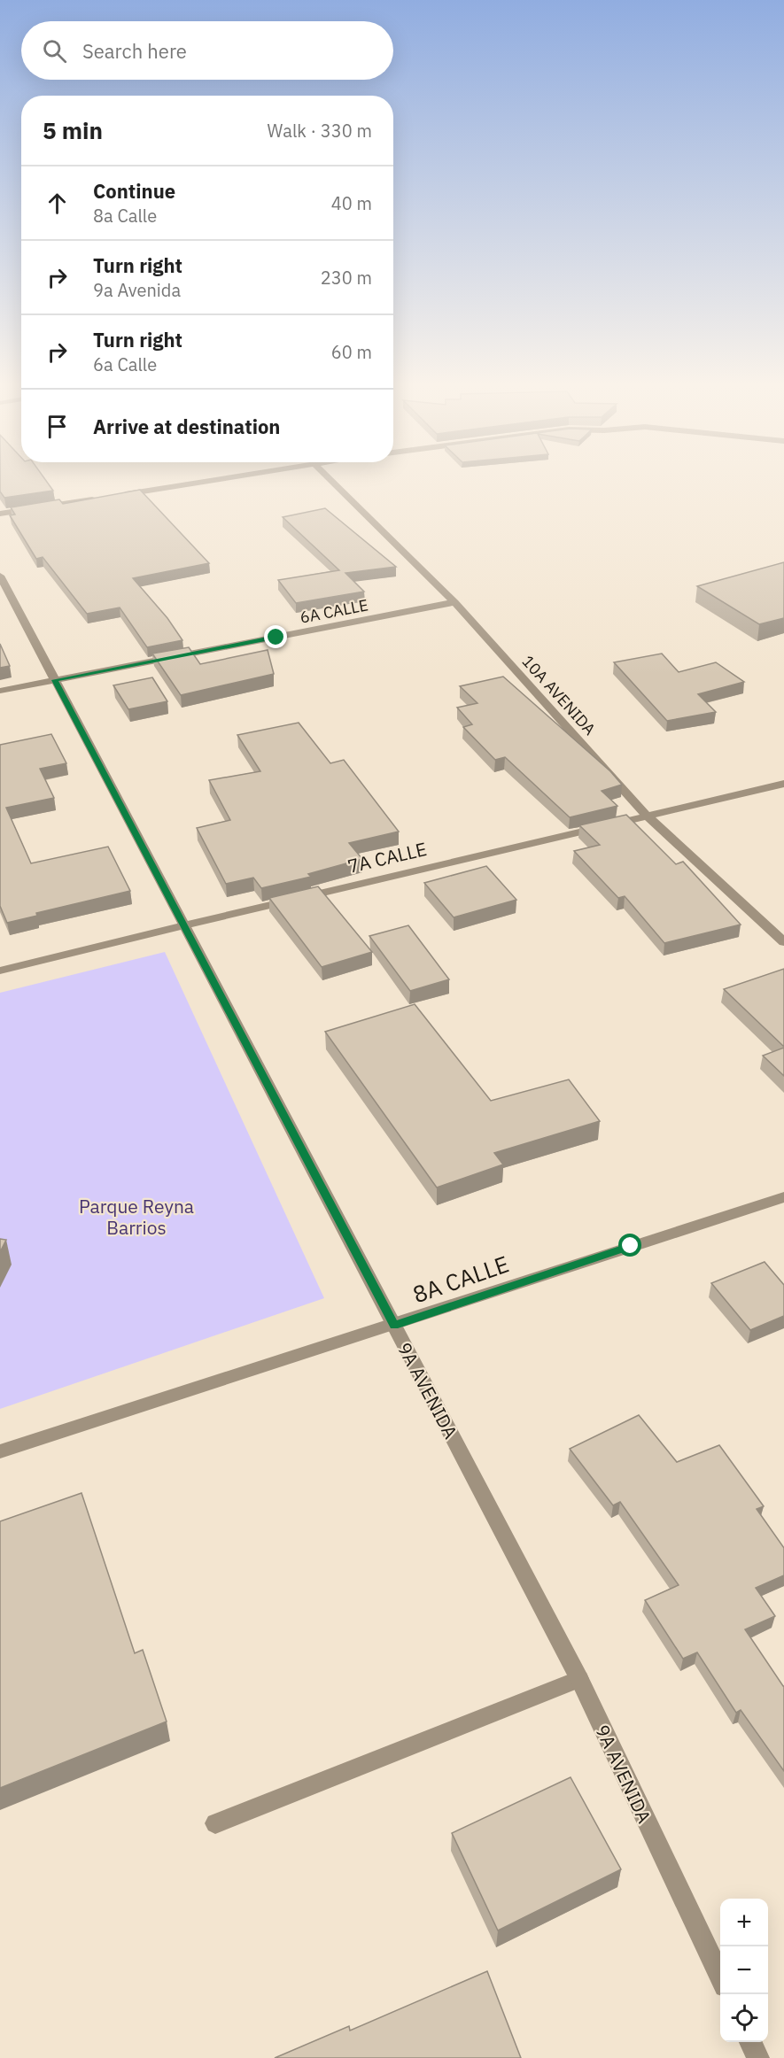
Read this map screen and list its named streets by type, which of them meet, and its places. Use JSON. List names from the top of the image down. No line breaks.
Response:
{"streets":{"street":["6A CALLE","10A AVENIDA","7A CALLE","8A CALLE","9A AVENIDA"]},"crossings":[["6A CALLE","10A AVENIDA"],["6A CALLE","9A AVENIDA"],["10A AVENIDA","7A CALLE"],["7A CALLE","9A AVENIDA"],["8A CALLE","9A AVENIDA"]],"parks":["Parque Reyna Barrios"],"page":{"search":"Search here","heading":["5 min","Walk · 330 m"],"list":[["Continue","8a Calle","40 m"],["Turn right","9a Avenida","230 m"],["Turn right","6a Calle","60 m"],"Arrive at destination"],"map_buttons":["+","−"]}}
